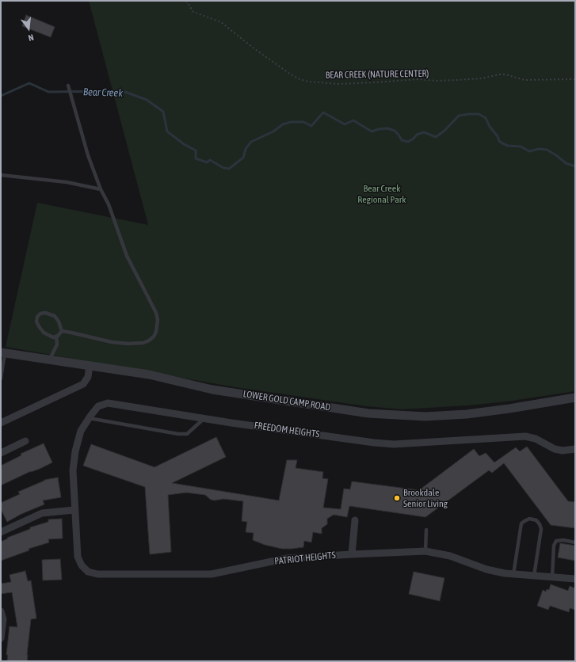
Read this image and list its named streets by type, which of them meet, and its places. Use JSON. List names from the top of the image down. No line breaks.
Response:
{"streets":{"street":["LOWER GOLD CAMP ROAD","FREEDOM HEIGHTS","PATRIOT HEIGHTS"],"path":["BEAR CREEK (NATURE CENTER)"]},"crossings":[["FREEDOM HEIGHTS","PATRIOT HEIGHTS"]],"water":["Bear Creek"],"parks":["Bear Creek Regional Park"],"places":["Brookdale Senior Living"],"north":"bottom"}
